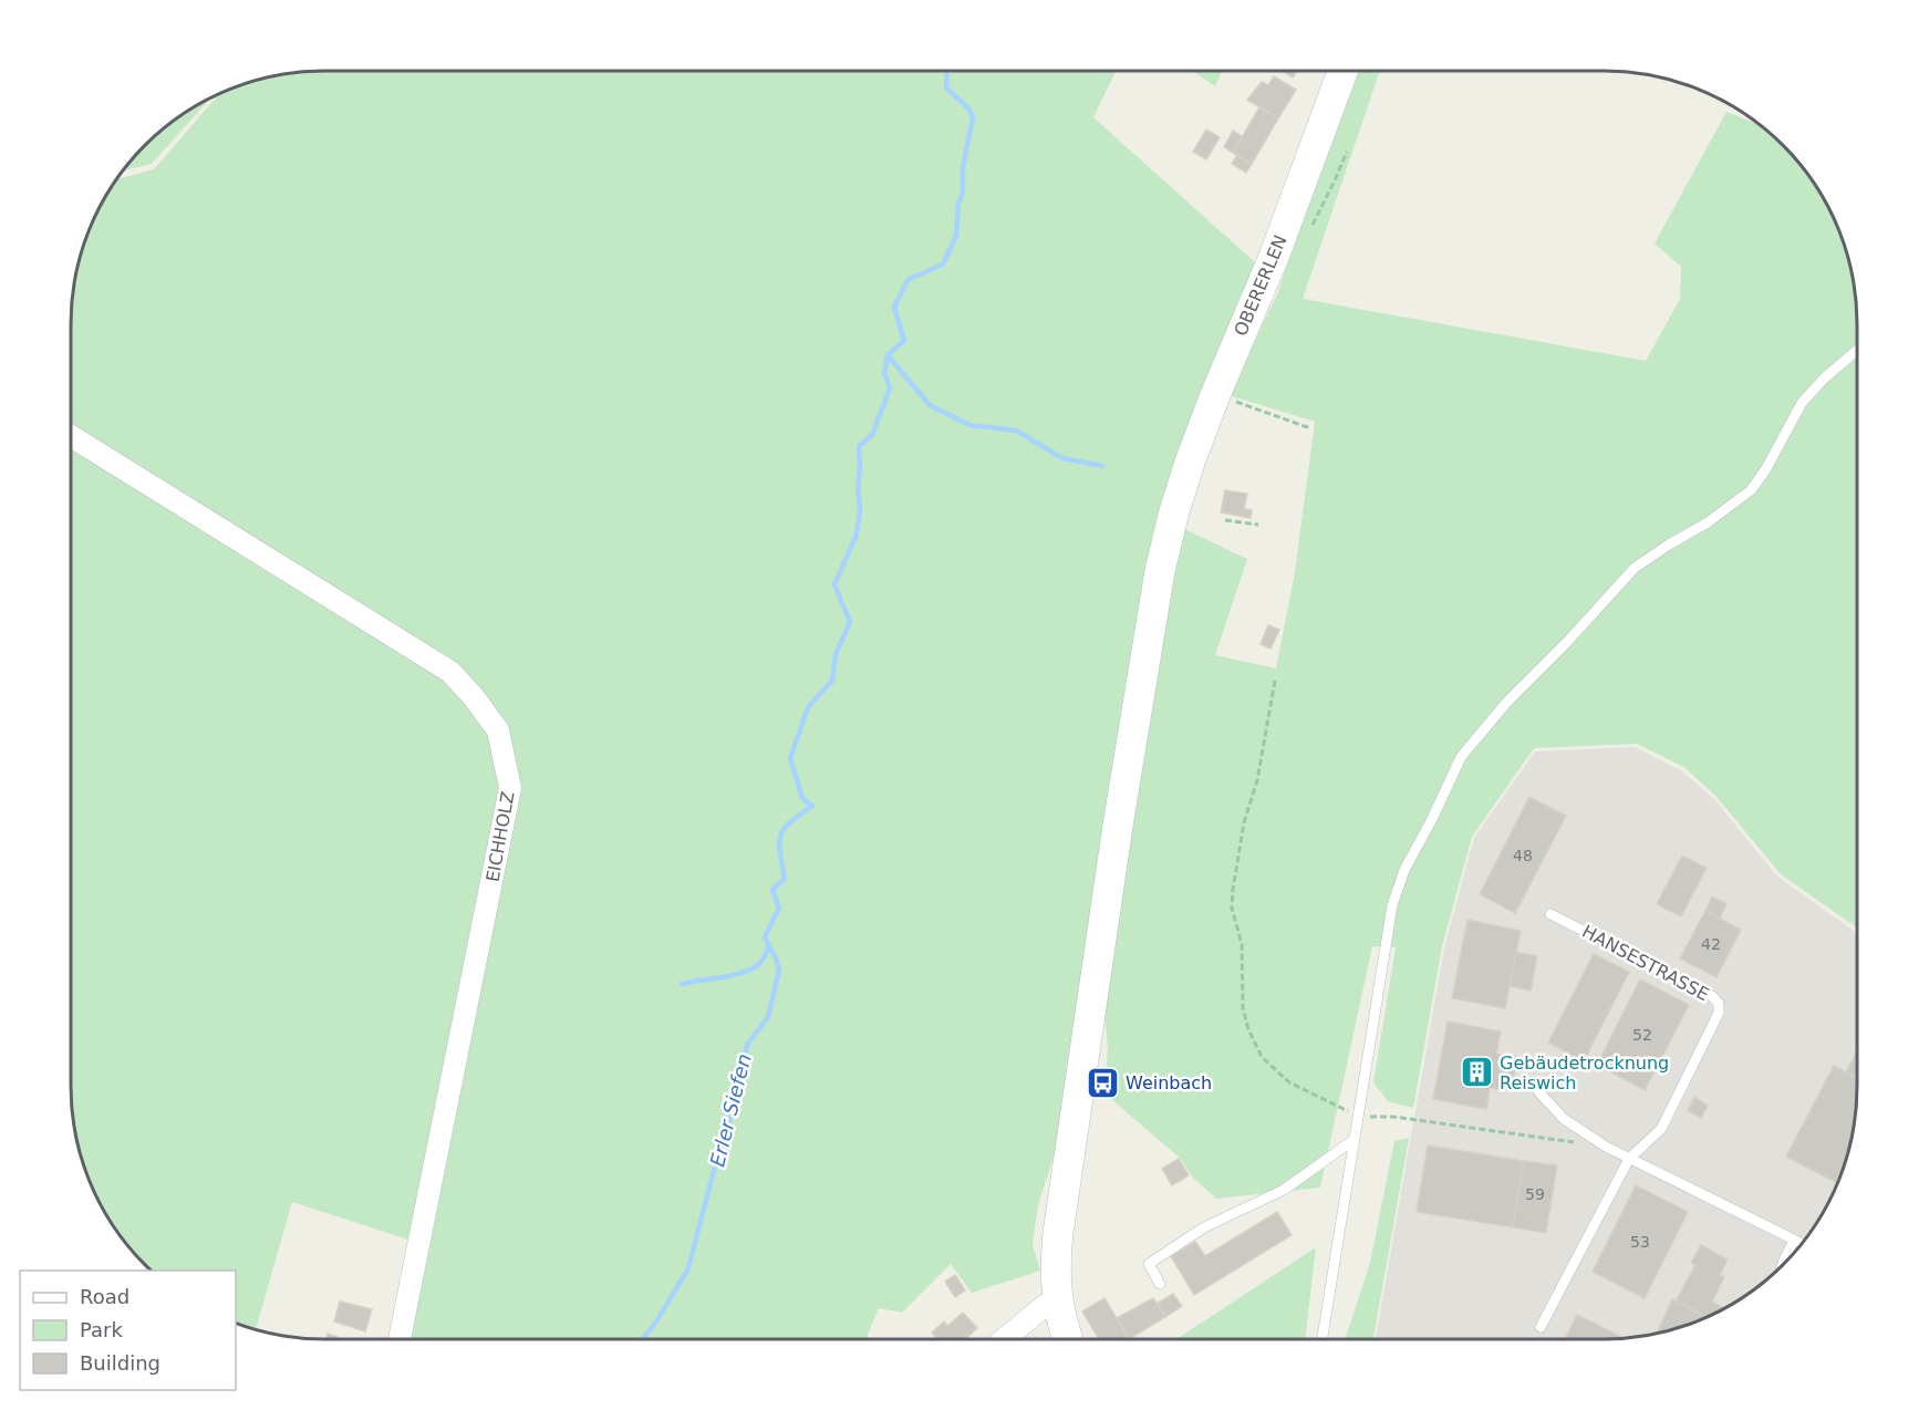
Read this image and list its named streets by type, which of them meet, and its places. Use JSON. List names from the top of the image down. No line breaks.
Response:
{"streets":{"main road":["OBERERLEN"],"street":["EICHHOLZ"],"lane":["HANSESTRASSE"]},"water":["Erler Siefen"],"places":{"building":["Gebäudetrocknung Reiswich"],"bus stop":["Weinbach"]},"house_numbers":["48","42","52","59","53"],"legend":["Road","Park","Building"]}
